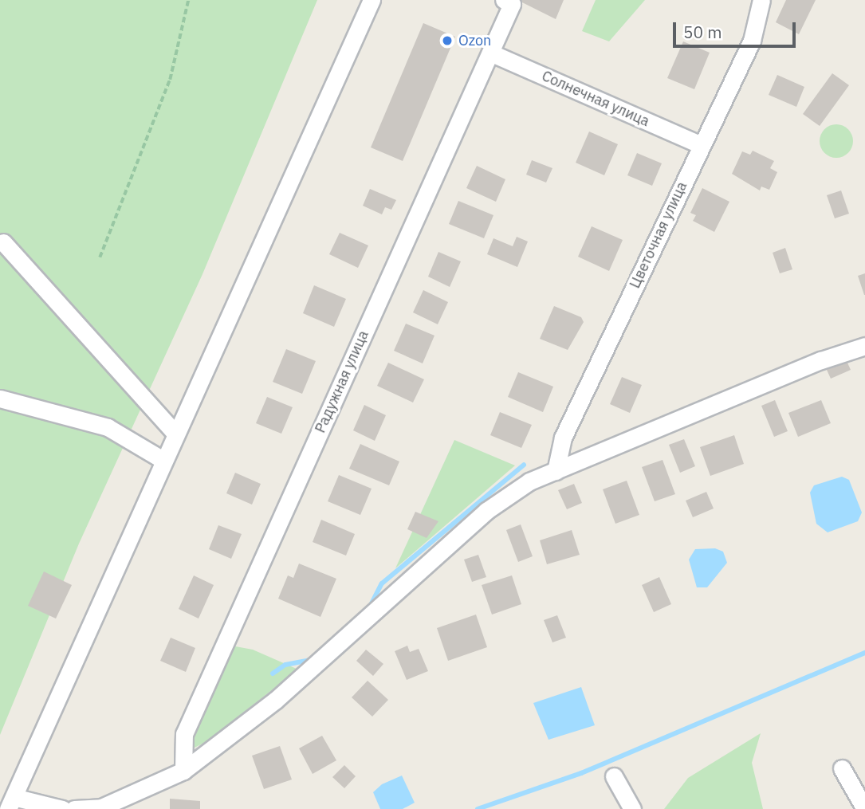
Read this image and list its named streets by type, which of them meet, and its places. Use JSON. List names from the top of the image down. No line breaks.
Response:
{"streets":{"street":["Солнечная улица","Цветочная улица","Радужная улица"]},"crossings":[["Солнечная улица","Цветочная улица"],["Солнечная улица","Радужная улица"]],"places":["Ozon"],"scale_bar":"50 m"}
